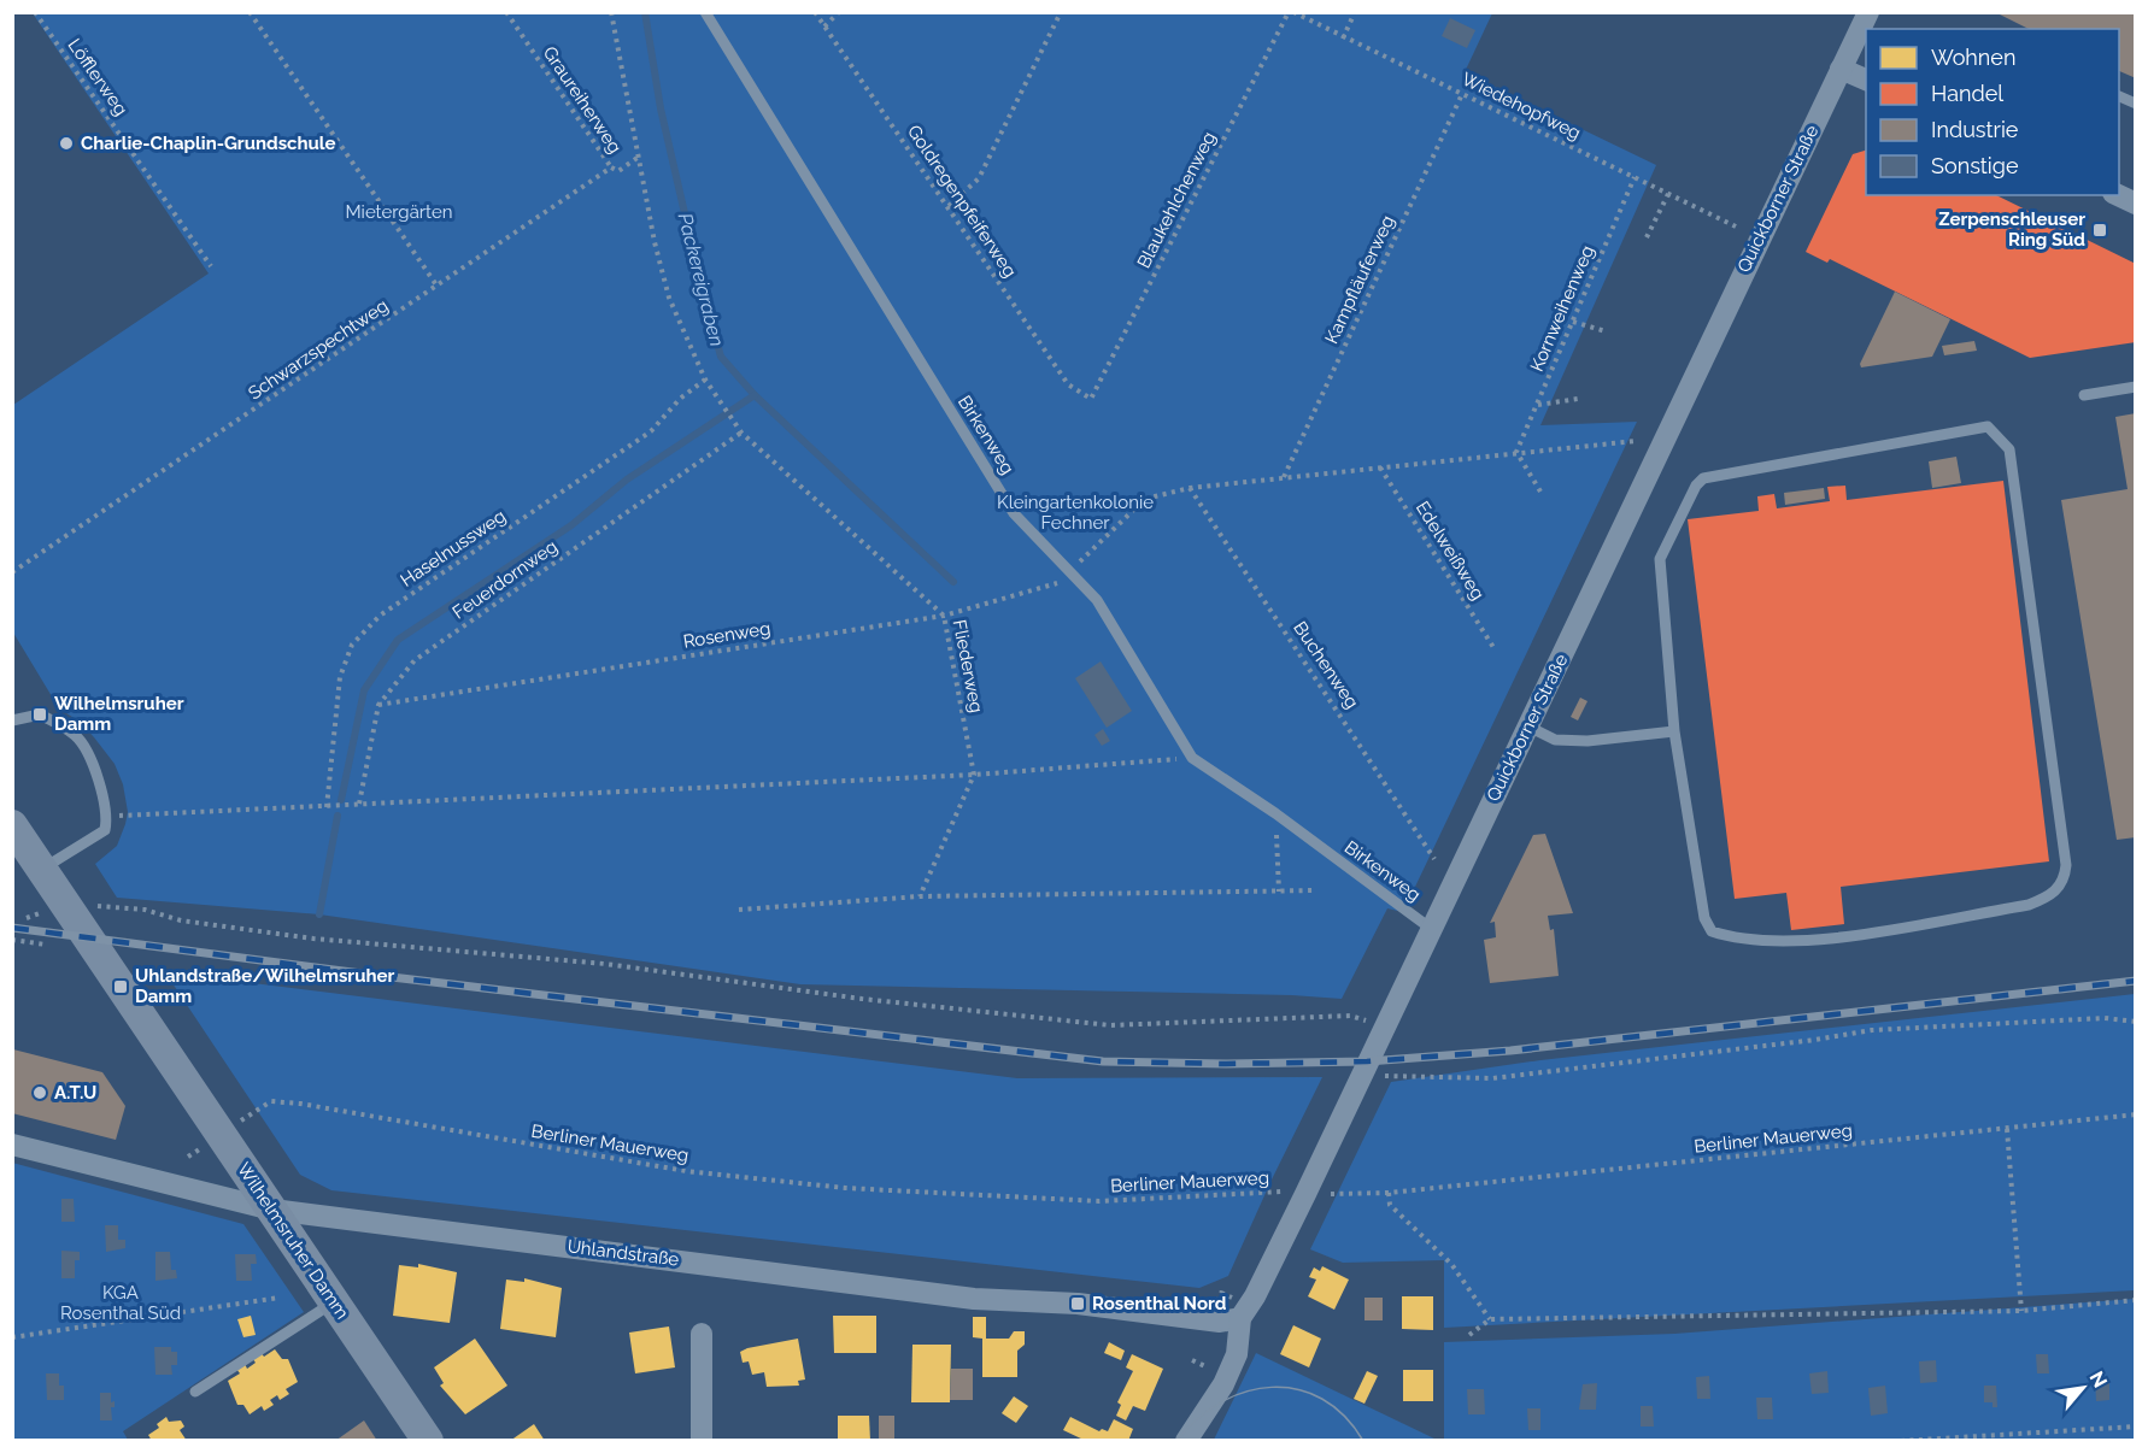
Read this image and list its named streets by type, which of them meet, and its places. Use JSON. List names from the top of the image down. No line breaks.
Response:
{"streets":{"main road":["Wilhelmsruher Damm"],"street":["Quickborner Straße","Uhlandstraße"],"lane":["Birkenweg"],"path":["Löfflerweg","Graureiherweg","Wiedehopfweg","Blaukehlchenweg","Goldregenpfeiferweg","Kampfläuferweg","Kornweihenweg","Schwarzspechtweg","Haselnussweg","Edelweißweg","Feuerdornweg","Rosenweg","Buchenweg","Fliederweg","Berliner Mauerweg"]},"crossings":[["Graureiherweg","Schwarzspechtweg"],["Wiedehopfweg","Blaukehlchenweg"],["Wiedehopfweg","Kampfläuferweg"],["Wiedehopfweg","Kornweihenweg"],["Quickborner Straße","Birkenweg"],["Quickborner Straße","Berliner Mauerweg"],["Quickborner Straße","Uhlandstraße"],["Blaukehlchenweg","Goldregenpfeiferweg"],["Kampfläuferweg","Rosenweg"],["Kornweihenweg","Rosenweg"],["Schwarzspechtweg","Fliederweg"],["Birkenweg","Rosenweg"],["Haselnussweg","Fliederweg"],["Edelweißweg","Rosenweg"],["Feuerdornweg","Rosenweg"],["Feuerdornweg","Fliederweg"],["Rosenweg","Buchenweg"],["Rosenweg","Fliederweg"],["Wilhelmsruher Damm","Uhlandstraße"]],"water":["Packereigraben"],"parks":["Mietergärten","Kleingartenkolonie Fechner","KGA Rosenthal Süd"],"places":{"other":["Charlie-Chaplin-Grundschule","A.T.U"],"transit":["Zerpenschleuser Ring Süd","Wilhelmsruher Damm","Uhlandstraße/Wilhelmsruher Damm","Rosenthal Nord"]},"legend":["Wohnen","Handel","Industrie","Sonstige"],"north":"top right"}
